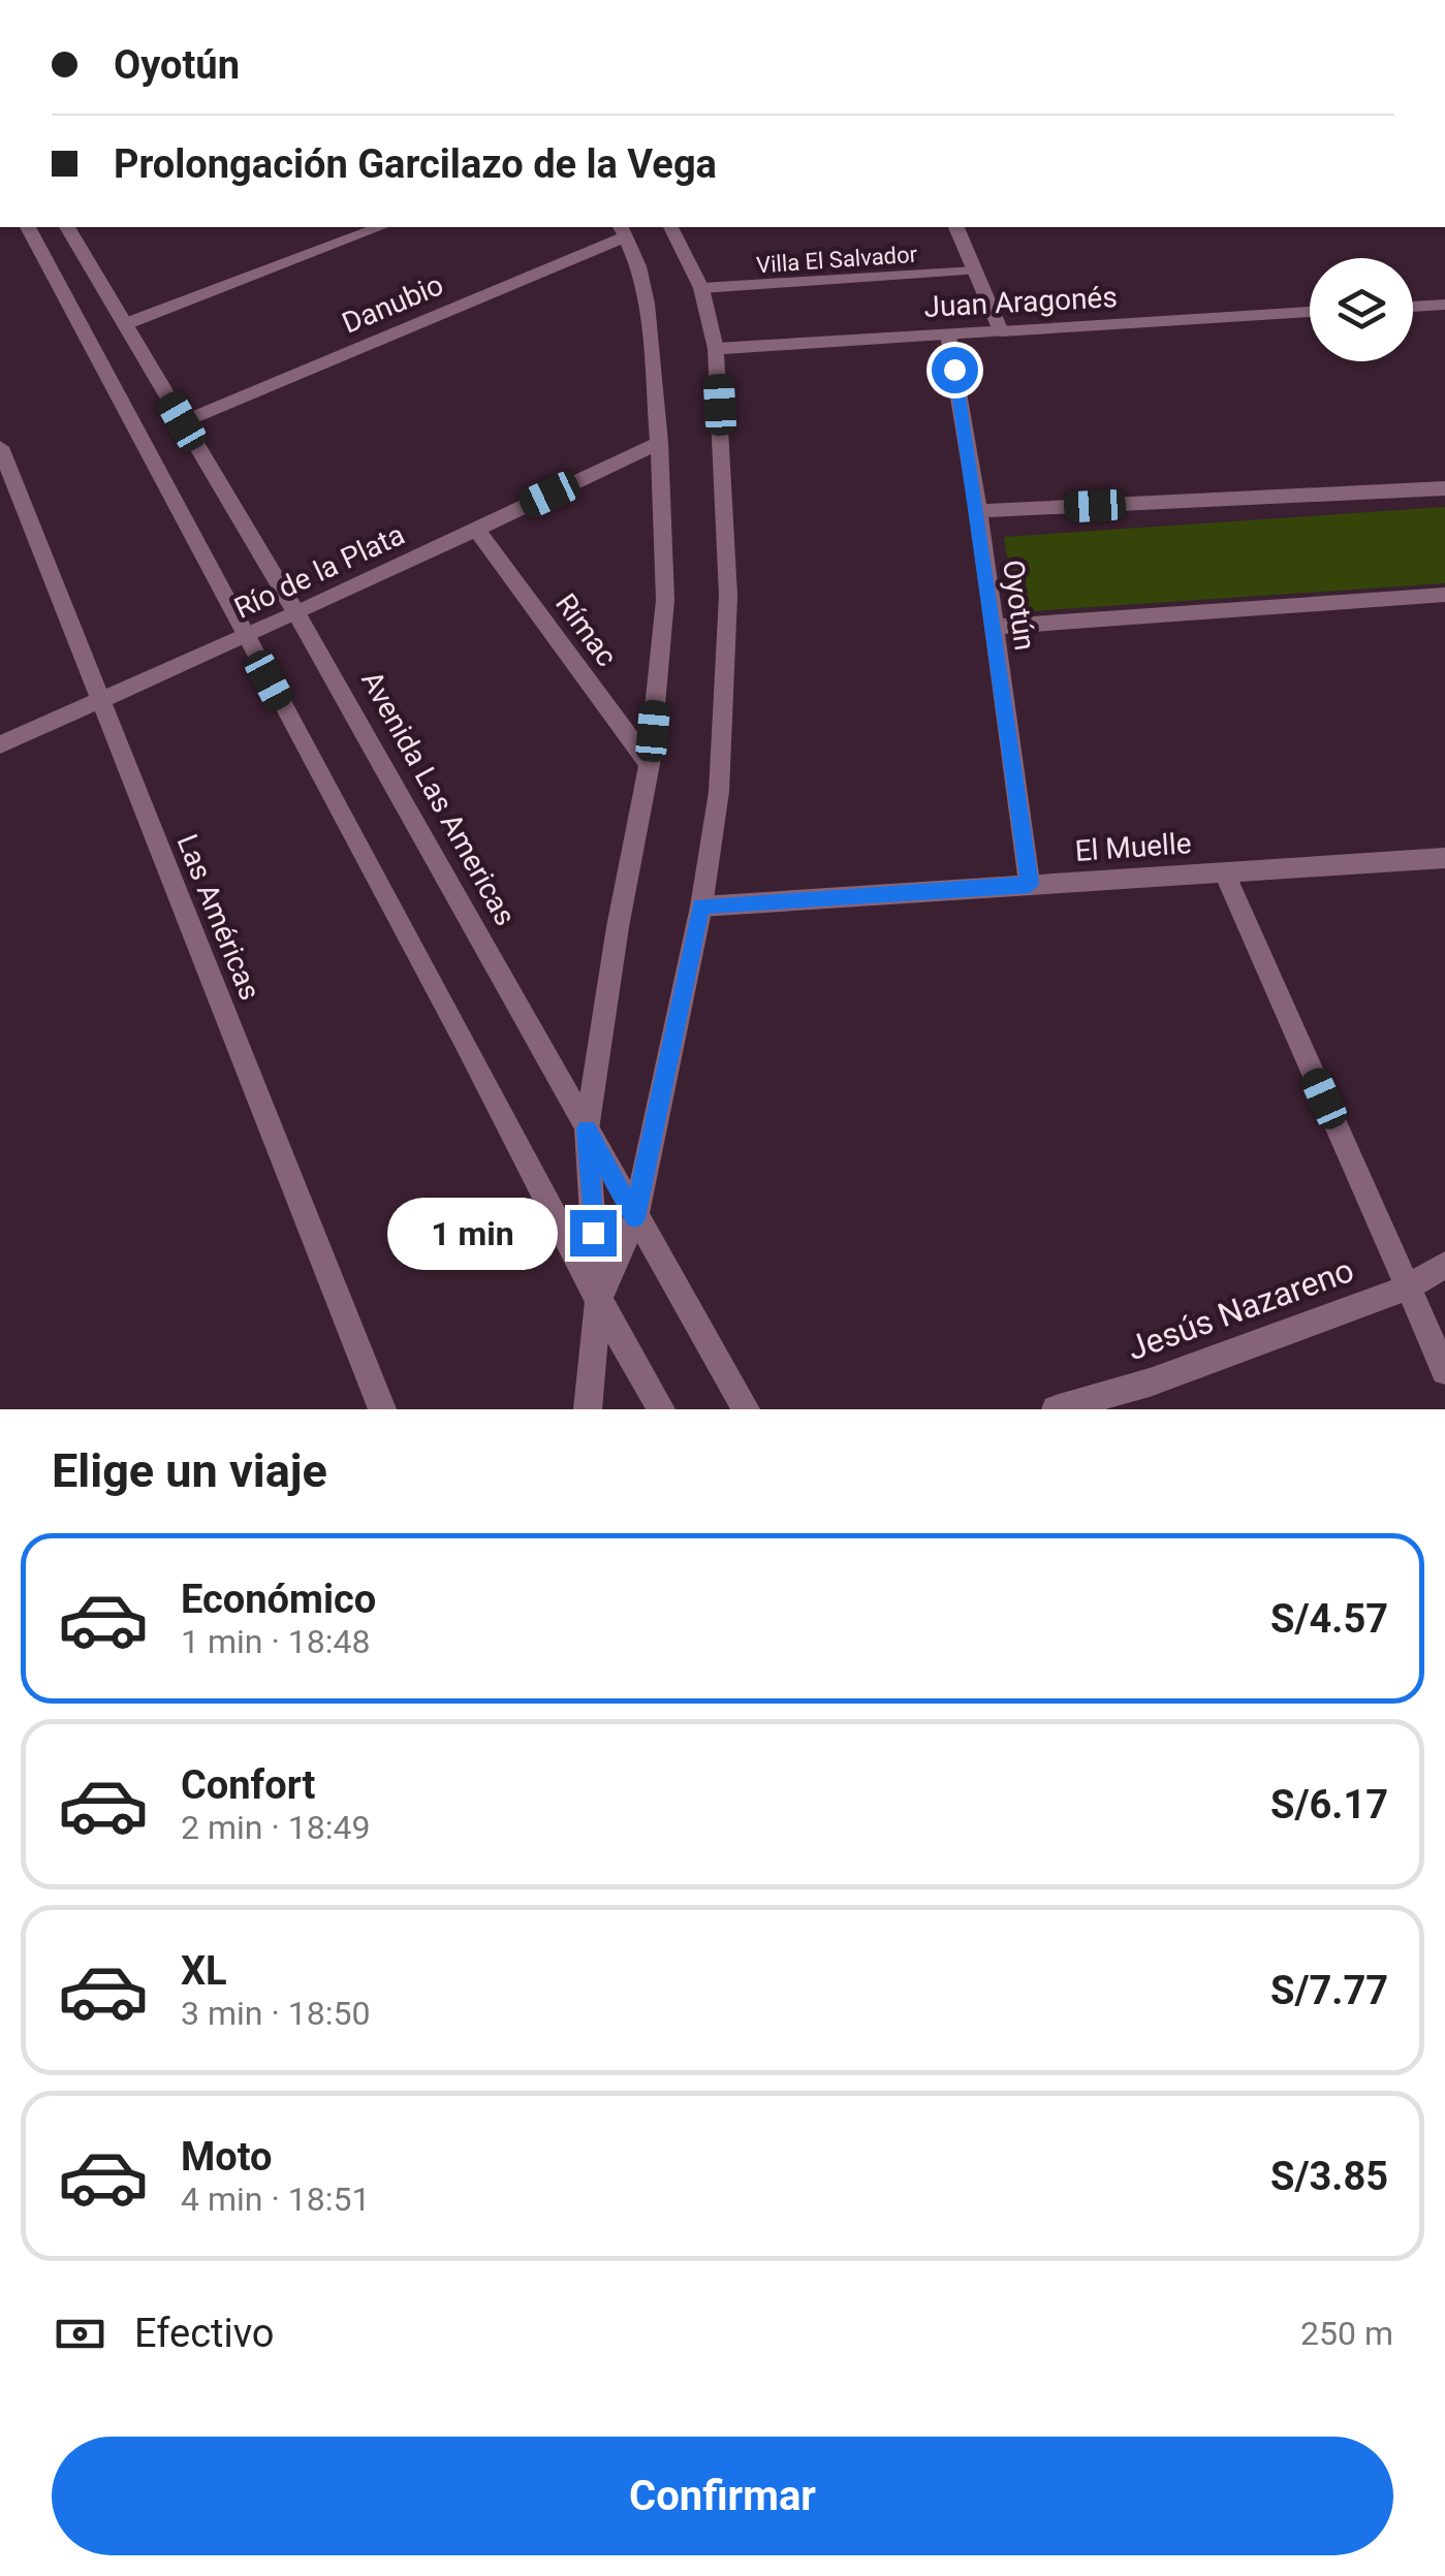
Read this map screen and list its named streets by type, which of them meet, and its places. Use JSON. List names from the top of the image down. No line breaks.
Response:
{"streets":{"street":["Juan Aragonés","Danubio","Río de la Plata","Oyotún","Rímac","Avenida Las Americas","El Muelle","Las Américas","Jesús Nazareno"],"lane":["Villa El Salvador"]},"crossings":[["Juan Aragonés","Oyotún"],["Danubio","Avenida Las Americas"],["Río de la Plata","Rímac"],["Río de la Plata","Avenida Las Americas"],["Río de la Plata","Las Américas"],["Oyotún","El Muelle"]],"page":{"banner":["Oyotún","Prolongación Garcilazo de la Vega"],"bubble":"1 min","heading":"Elige un viaje","list":[{"name":"Económico","note":"1 min · 18:48","value":"S/4.57"},{"name":"Confort","note":"2 min · 18:49","value":"S/6.17"},{"name":"XL","note":"3 min · 18:50","value":"S/7.77"},{"name":"Moto","note":"4 min · 18:51","value":"S/3.85"}],"pay":["Efectivo","250 m"],"buttons":"Confirmar"}}
